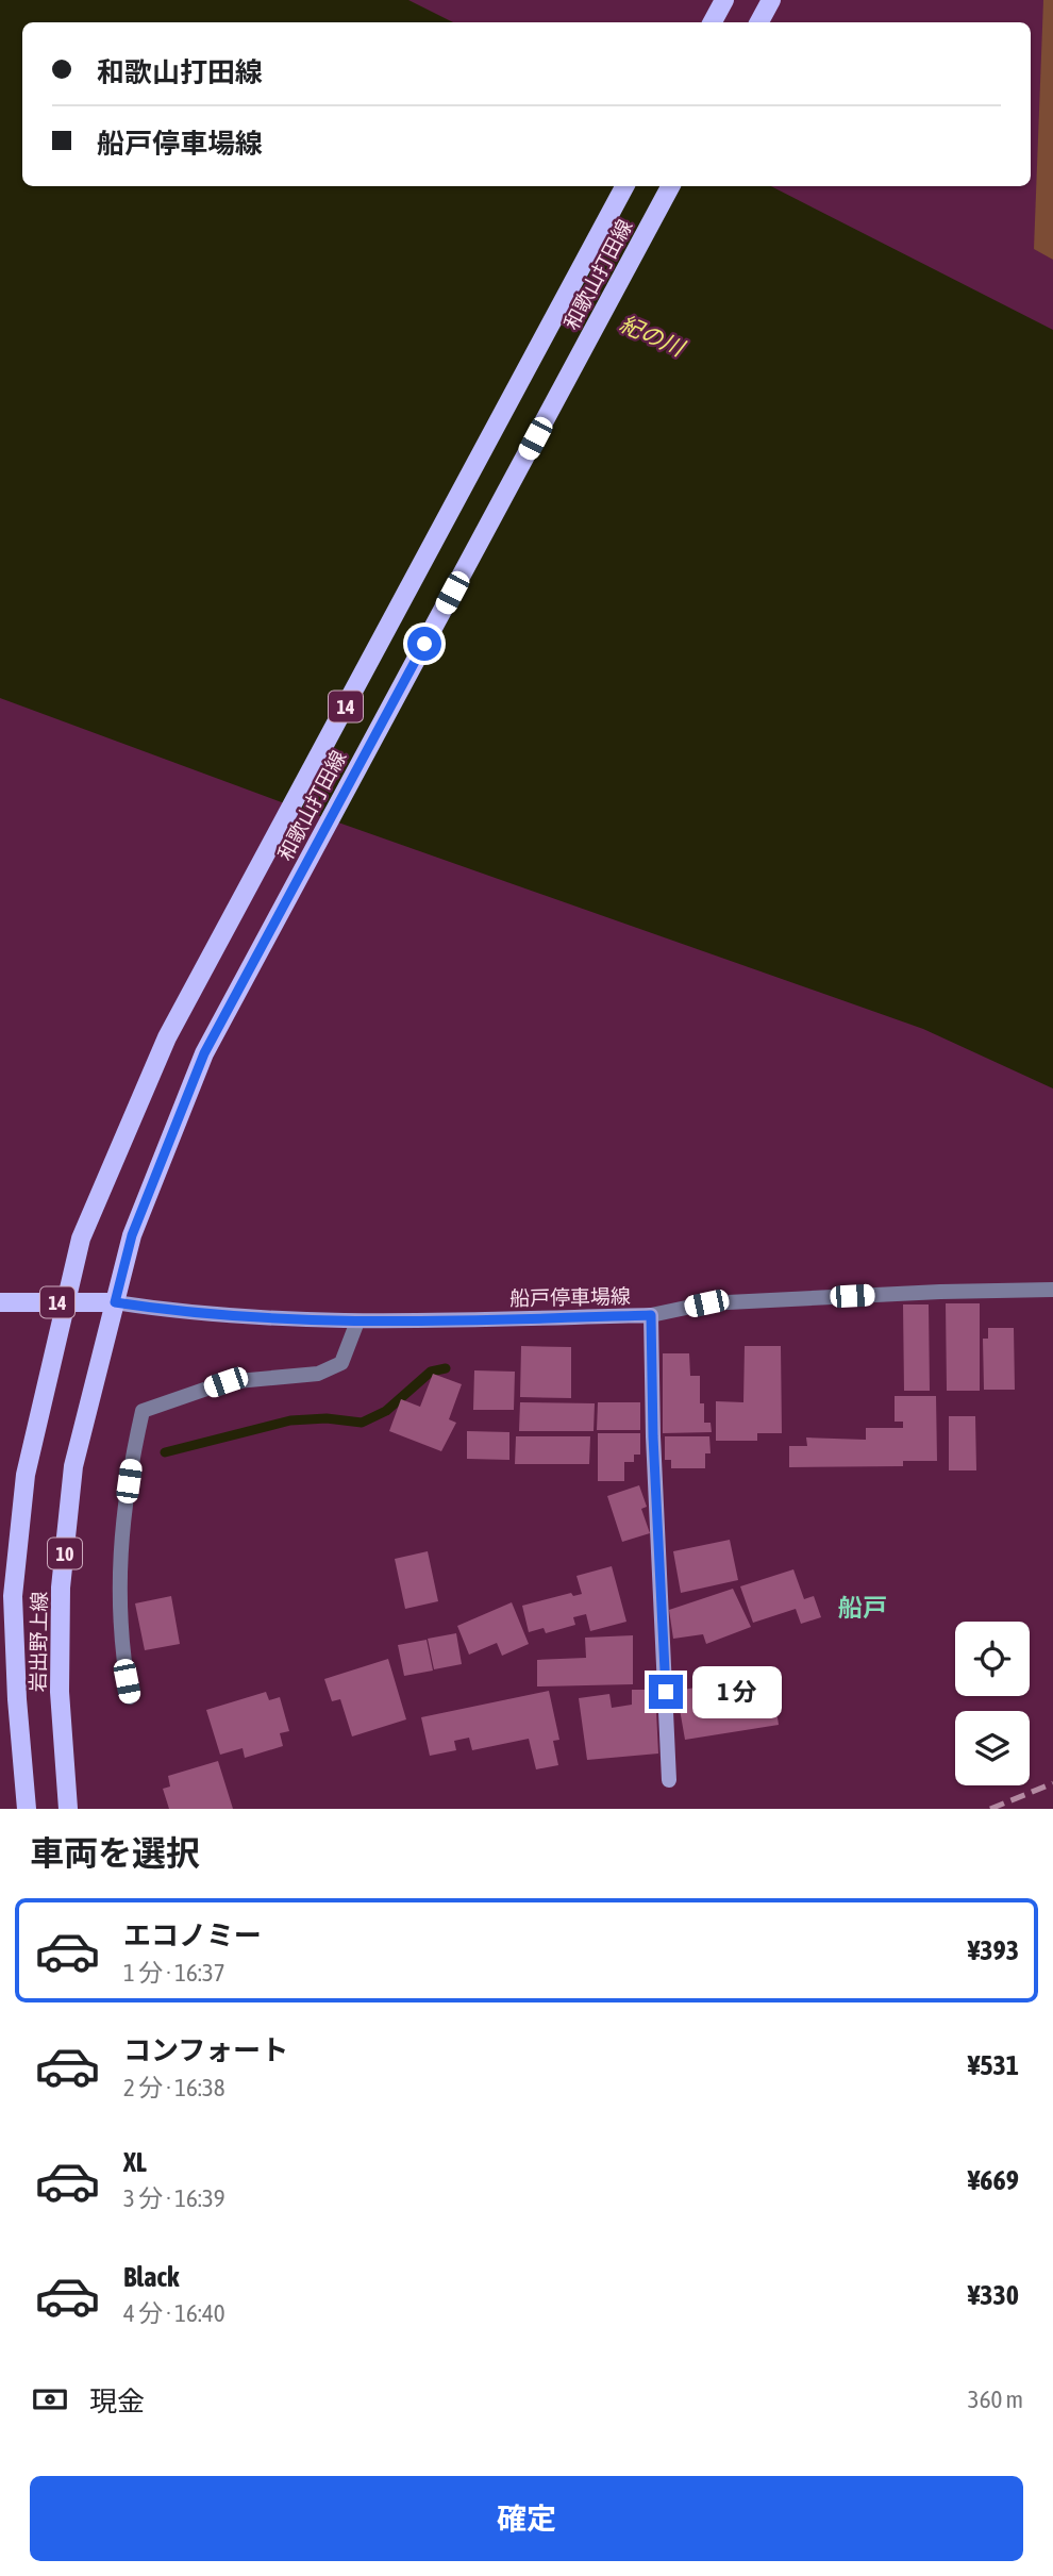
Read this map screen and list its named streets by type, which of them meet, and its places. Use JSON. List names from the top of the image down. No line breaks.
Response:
{"streets":{"main road":["和歌山打田線","14","船戸停車場線","10","岩出野上線"]},"crossings":[["和歌山打田線","14"],["和歌山打田線","船戸停車場線"],["和歌山打田線","岩出野上線"],["14","船戸停車場線"],["14","岩出野上線"],["船戸停車場線","岩出野上線"]],"districts":["船戸"],"water":["紀の川"],"page":{"banner":["和歌山打田線","船戸停車場線"],"bubble":"1 分","heading":"車両を選択","list":[{"name":"エコノミー","note":"1 分 · 16:37","value":"¥393"},{"name":"コンフォート","note":"2 分 · 16:38","value":"¥531"},{"name":"XL","note":"3 分 · 16:39","value":"¥669"},{"name":"Black","note":"4 分 · 16:40","value":"¥330"}],"pay":["現金","360 m"],"buttons":"確定"}}
